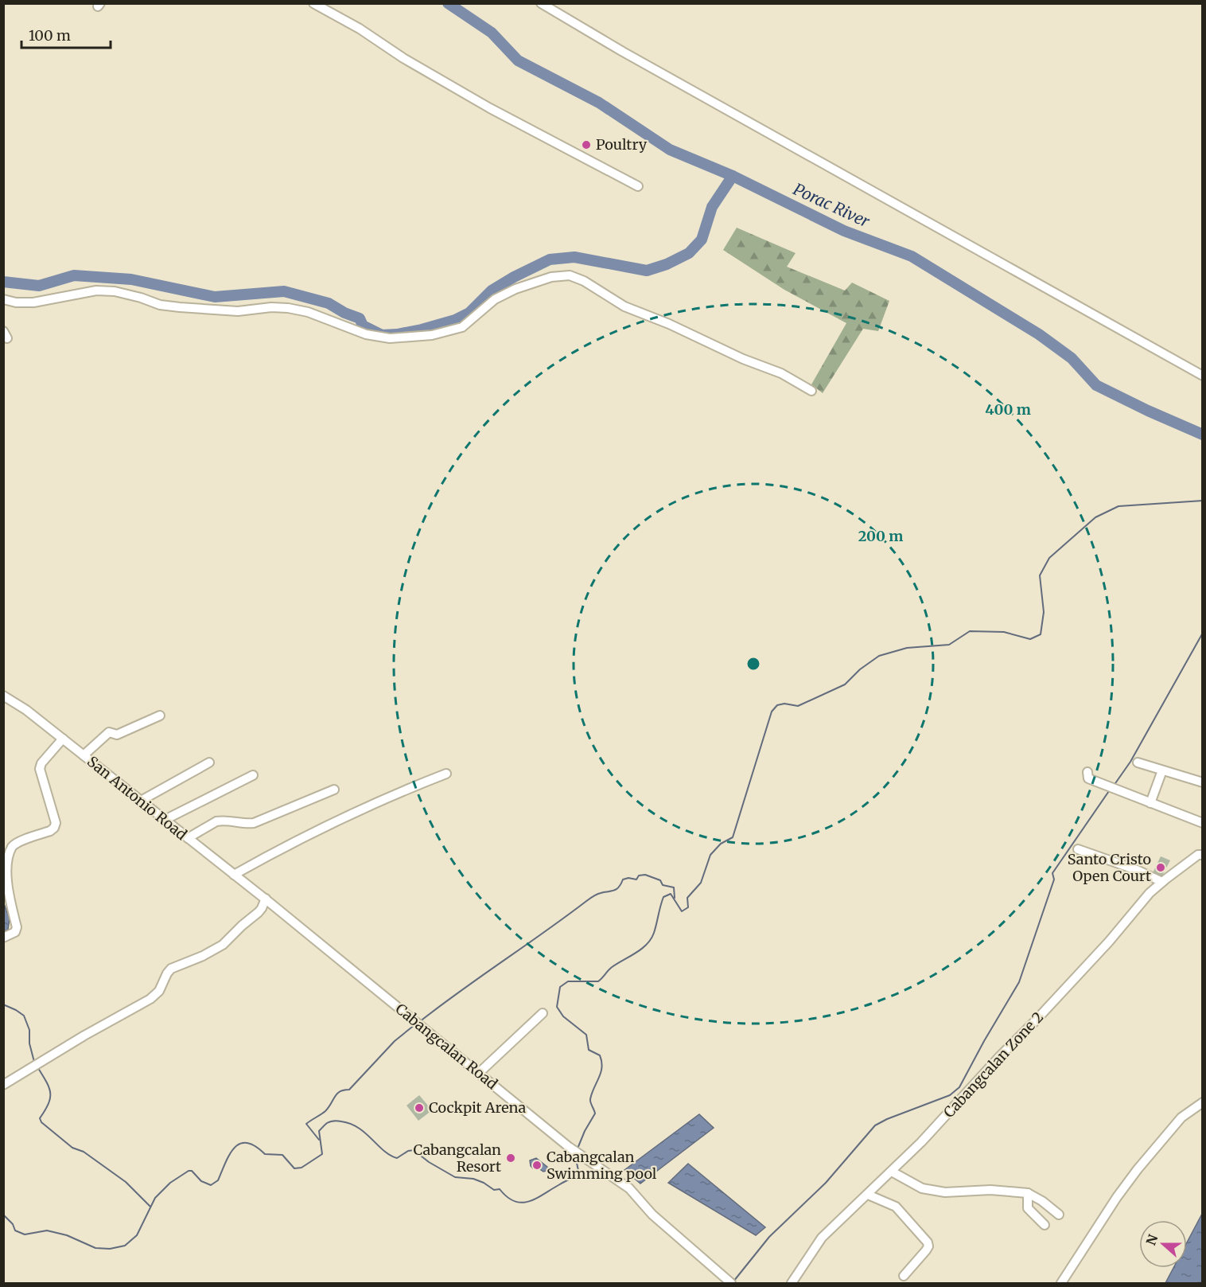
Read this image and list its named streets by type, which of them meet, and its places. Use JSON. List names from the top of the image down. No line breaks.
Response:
{"streets":{"street":["San Antonio Road","Cabangcalan Road","Cabangcalan Zone 2"]},"crossings":[["San Antonio Road","Cabangcalan Road"]],"water":["Porac River"],"places":["Poultry","Santo Cristo Open Court","Cockpit Arena","Cabangcalan Resort","Cabangcalan Swimming pool"],"scale_bar":"100 m","north":"left","rings":["400 m","200 m"]}
